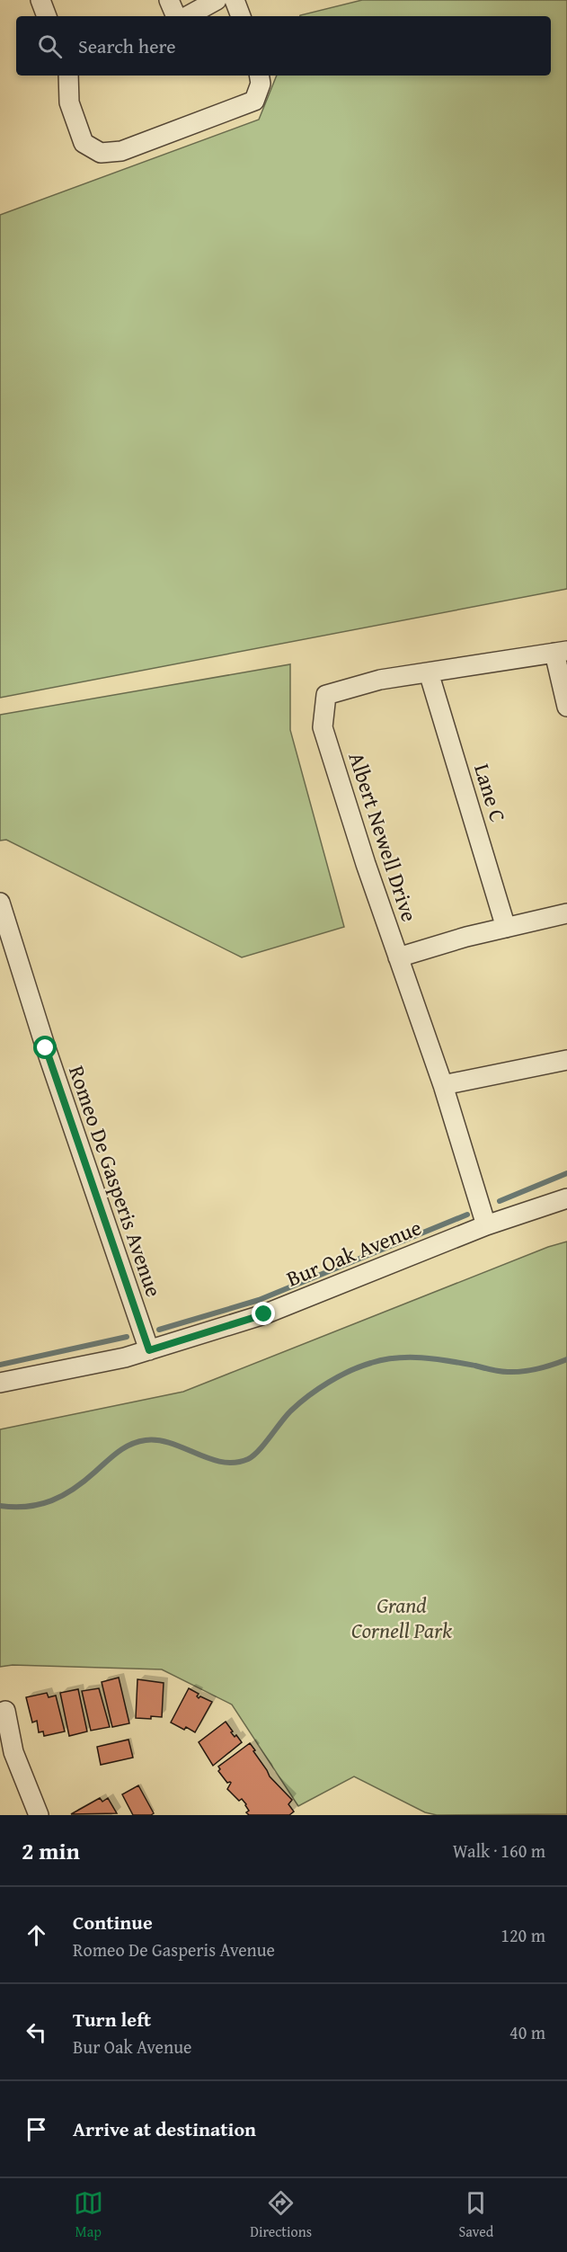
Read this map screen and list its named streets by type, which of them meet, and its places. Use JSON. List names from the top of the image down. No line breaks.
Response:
{"streets":{"street":["Lane C","Albert Newell Drive","Romeo De Gasperis Avenue","Bur Oak Avenue"]},"crossings":[["Lane C","Albert Newell Drive"],["Albert Newell Drive","Bur Oak Avenue"],["Romeo De Gasperis Avenue","Bur Oak Avenue"]],"parks":["Grand Cornell Park"],"page":{"search":"Search here","heading":["2 min","Walk · 160 m"],"list":[["Continue","Romeo De Gasperis Avenue","120 m"],["Turn left","Bur Oak Avenue","40 m"],"Arrive at destination"],"nav":["Map","Directions","Saved"]}}
